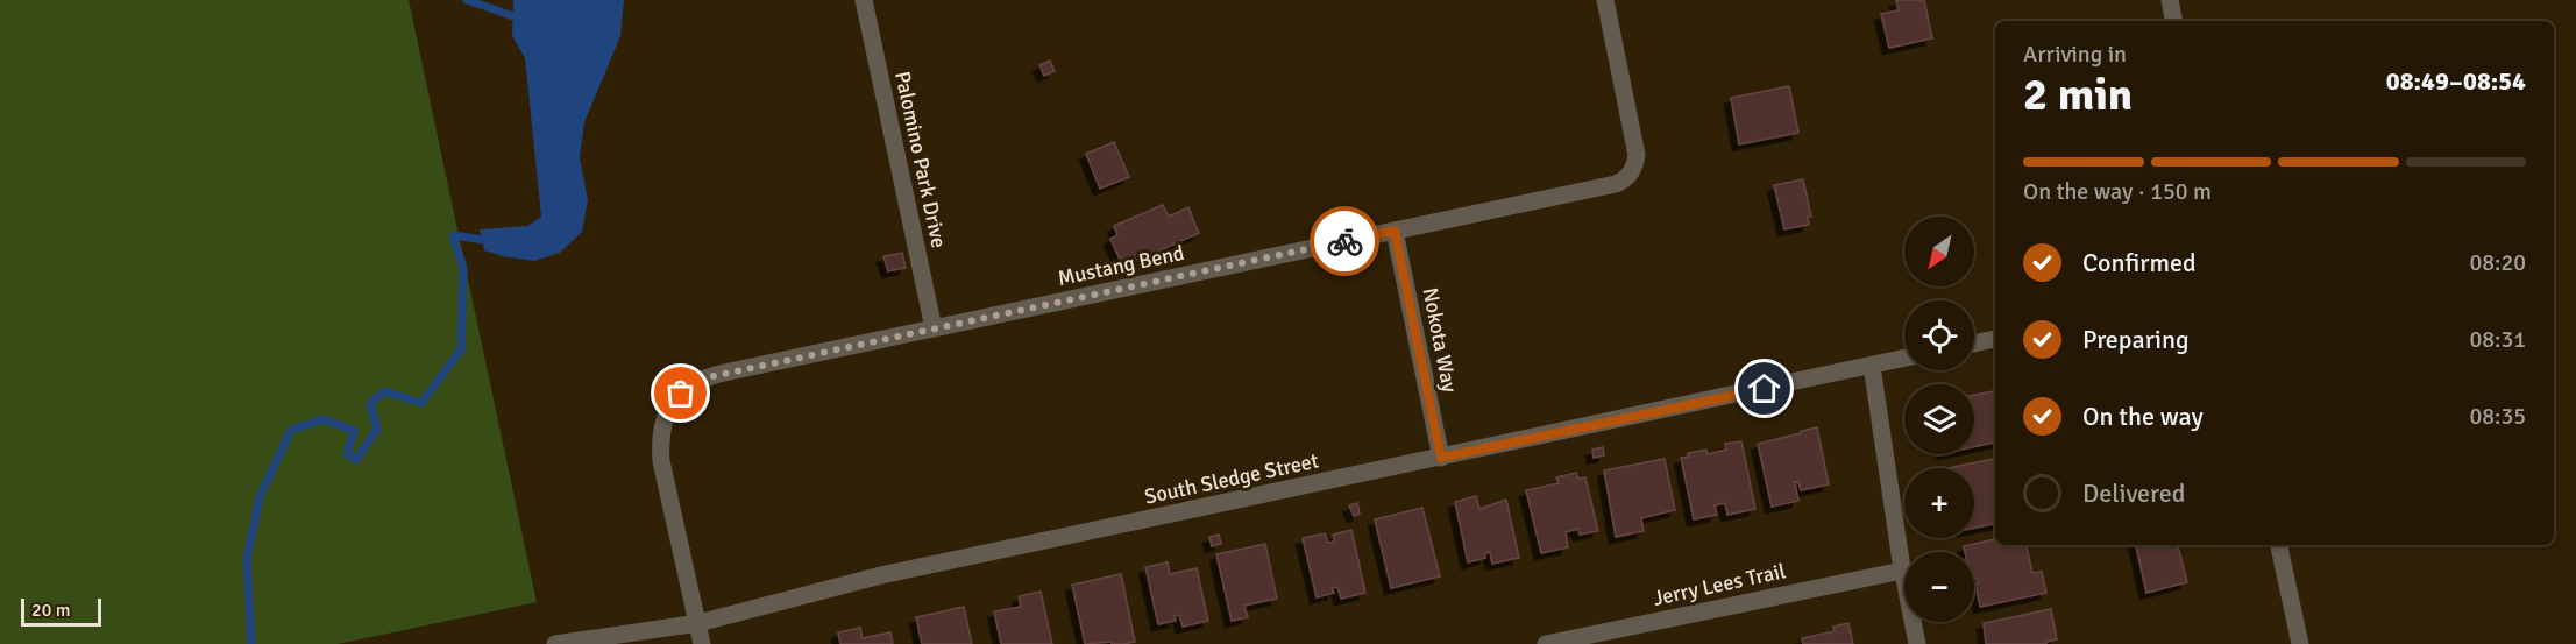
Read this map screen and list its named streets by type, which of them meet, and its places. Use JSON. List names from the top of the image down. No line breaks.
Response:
{"streets":{"street":["Palomino Park Drive","Mustang Bend","Nokota Way","South Sledge Street","Jerry Lees Trail"]},"crossings":[["Palomino Park Drive","Mustang Bend"],["Mustang Bend","Nokota Way"],["Mustang Bend","South Sledge Street"],["Nokota Way","South Sledge Street"]],"scale_bar":"20 m","north":"bottom left","page":{"heading":["2 min","Arriving in","08:49–08:54"],"bar":"On the way · 150 m","map_buttons":["+","−"],"list":[["Confirmed","08:20"],["Preparing","08:31"],["On the way","08:35"],"Delivered"],"scale":"20 m"}}
